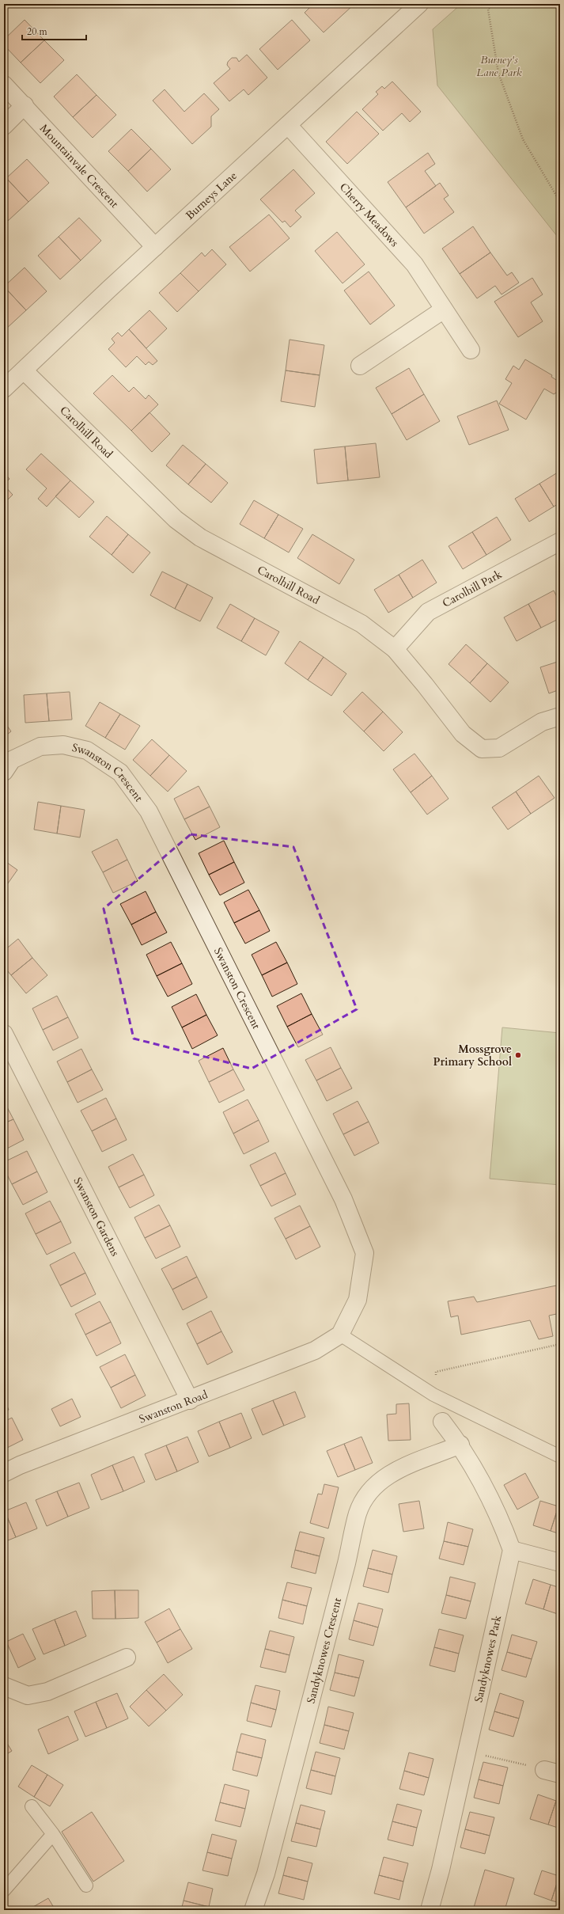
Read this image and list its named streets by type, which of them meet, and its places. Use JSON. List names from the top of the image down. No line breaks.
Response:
{"streets":{"street":["Mountainvale Crescent","Burneys Lane","Cherry Meadows","Carolhill Road","Carolhill Park","Swanston Crescent","Swanston Gardens","Swanston Road","Sandyknowes Crescent","Sandyknowes Park"]},"crossings":[["Mountainvale Crescent","Burneys Lane"],["Burneys Lane","Cherry Meadows"],["Burneys Lane","Carolhill Road"],["Carolhill Road","Carolhill Park"],["Swanston Crescent","Swanston Road"],["Swanston Gardens","Swanston Road"]],"parks":["Burney's Lane Park"],"places":["Mossgrove Primary School"],"scale_bar":"20 m"}
